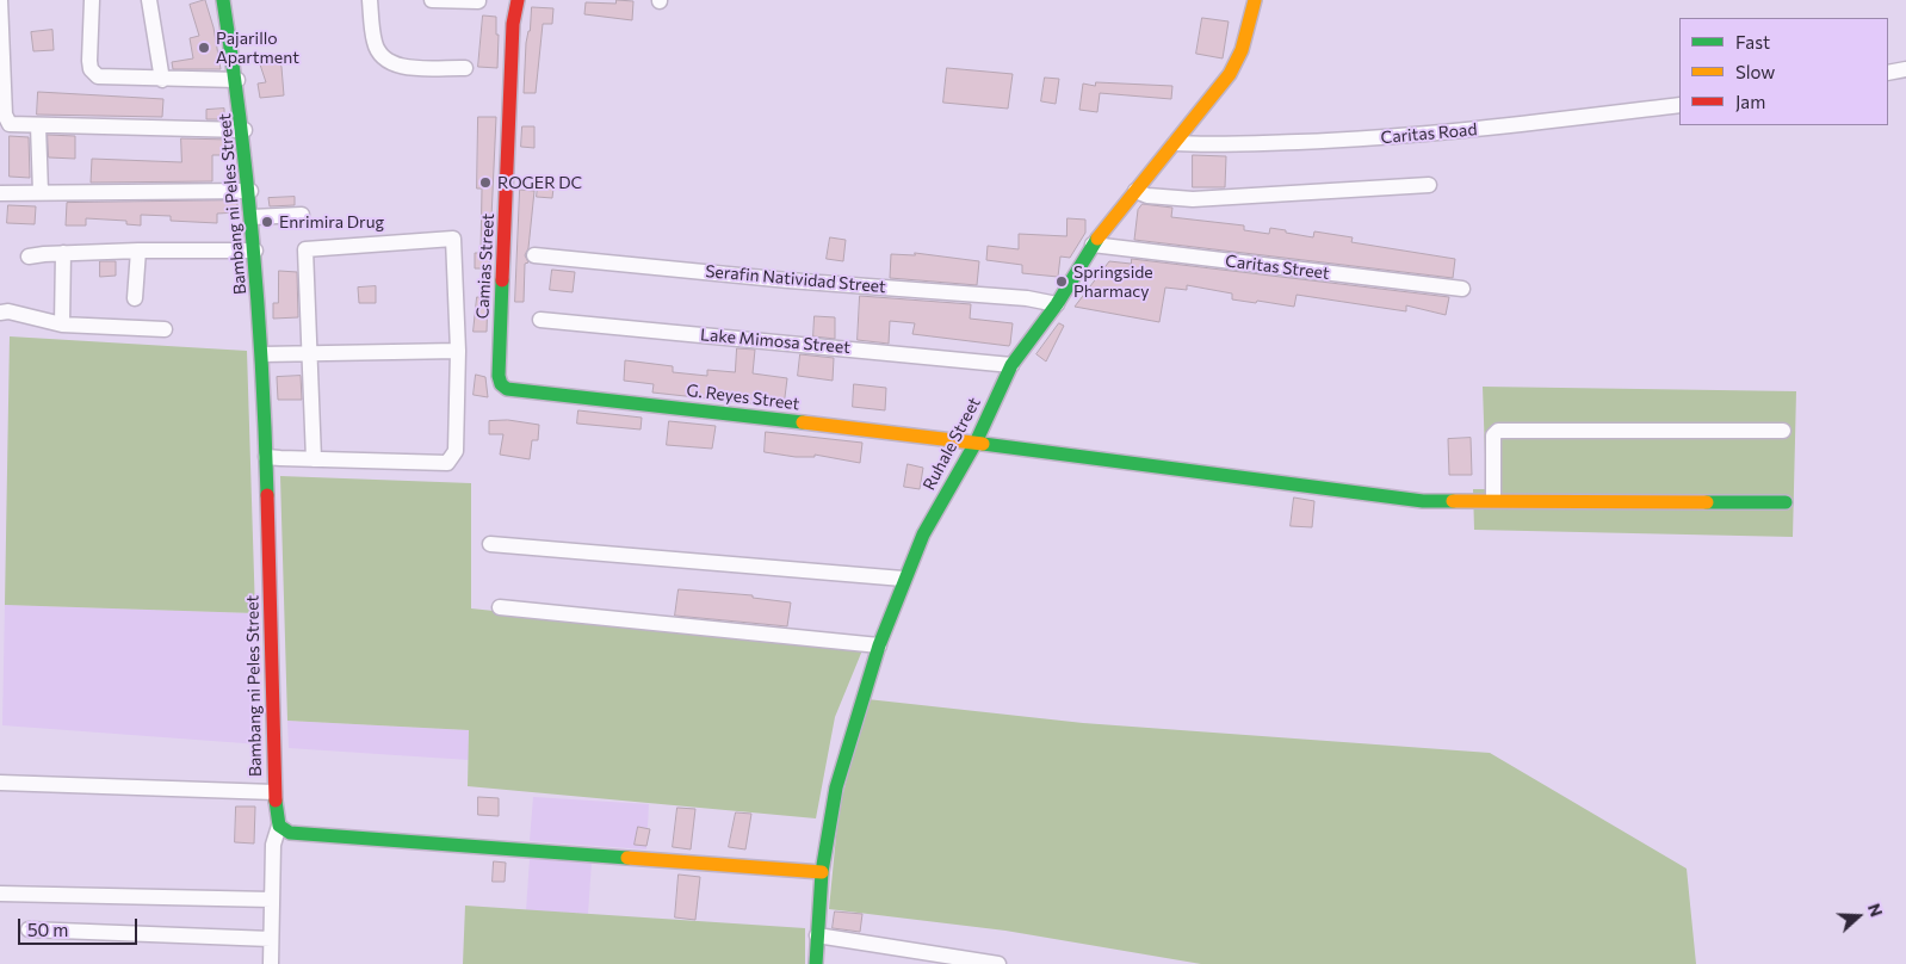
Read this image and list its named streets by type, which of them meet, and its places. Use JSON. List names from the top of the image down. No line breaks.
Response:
{"streets":{"street":["Caritas Road","Bambang ni Peles Street","Camias Street","Caritas Street","Serafin Natividad Street","Lake Mimosa Street","G. Reyes Street","Ruhale Street"]},"crossings":[["Caritas Road","Ruhale Street"],["Camias Street","G. Reyes Street"],["Caritas Street","Ruhale Street"],["Serafin Natividad Street","Ruhale Street"],["Lake Mimosa Street","Ruhale Street"],["G. Reyes Street","Ruhale Street"]],"places":["Pajarillo Apartment","ROGER DC","Enrimira Drug","Springside Pharmacy"],"legend":["Fast","Slow","Jam"],"scale_bar":"50 m","north":"right"}
